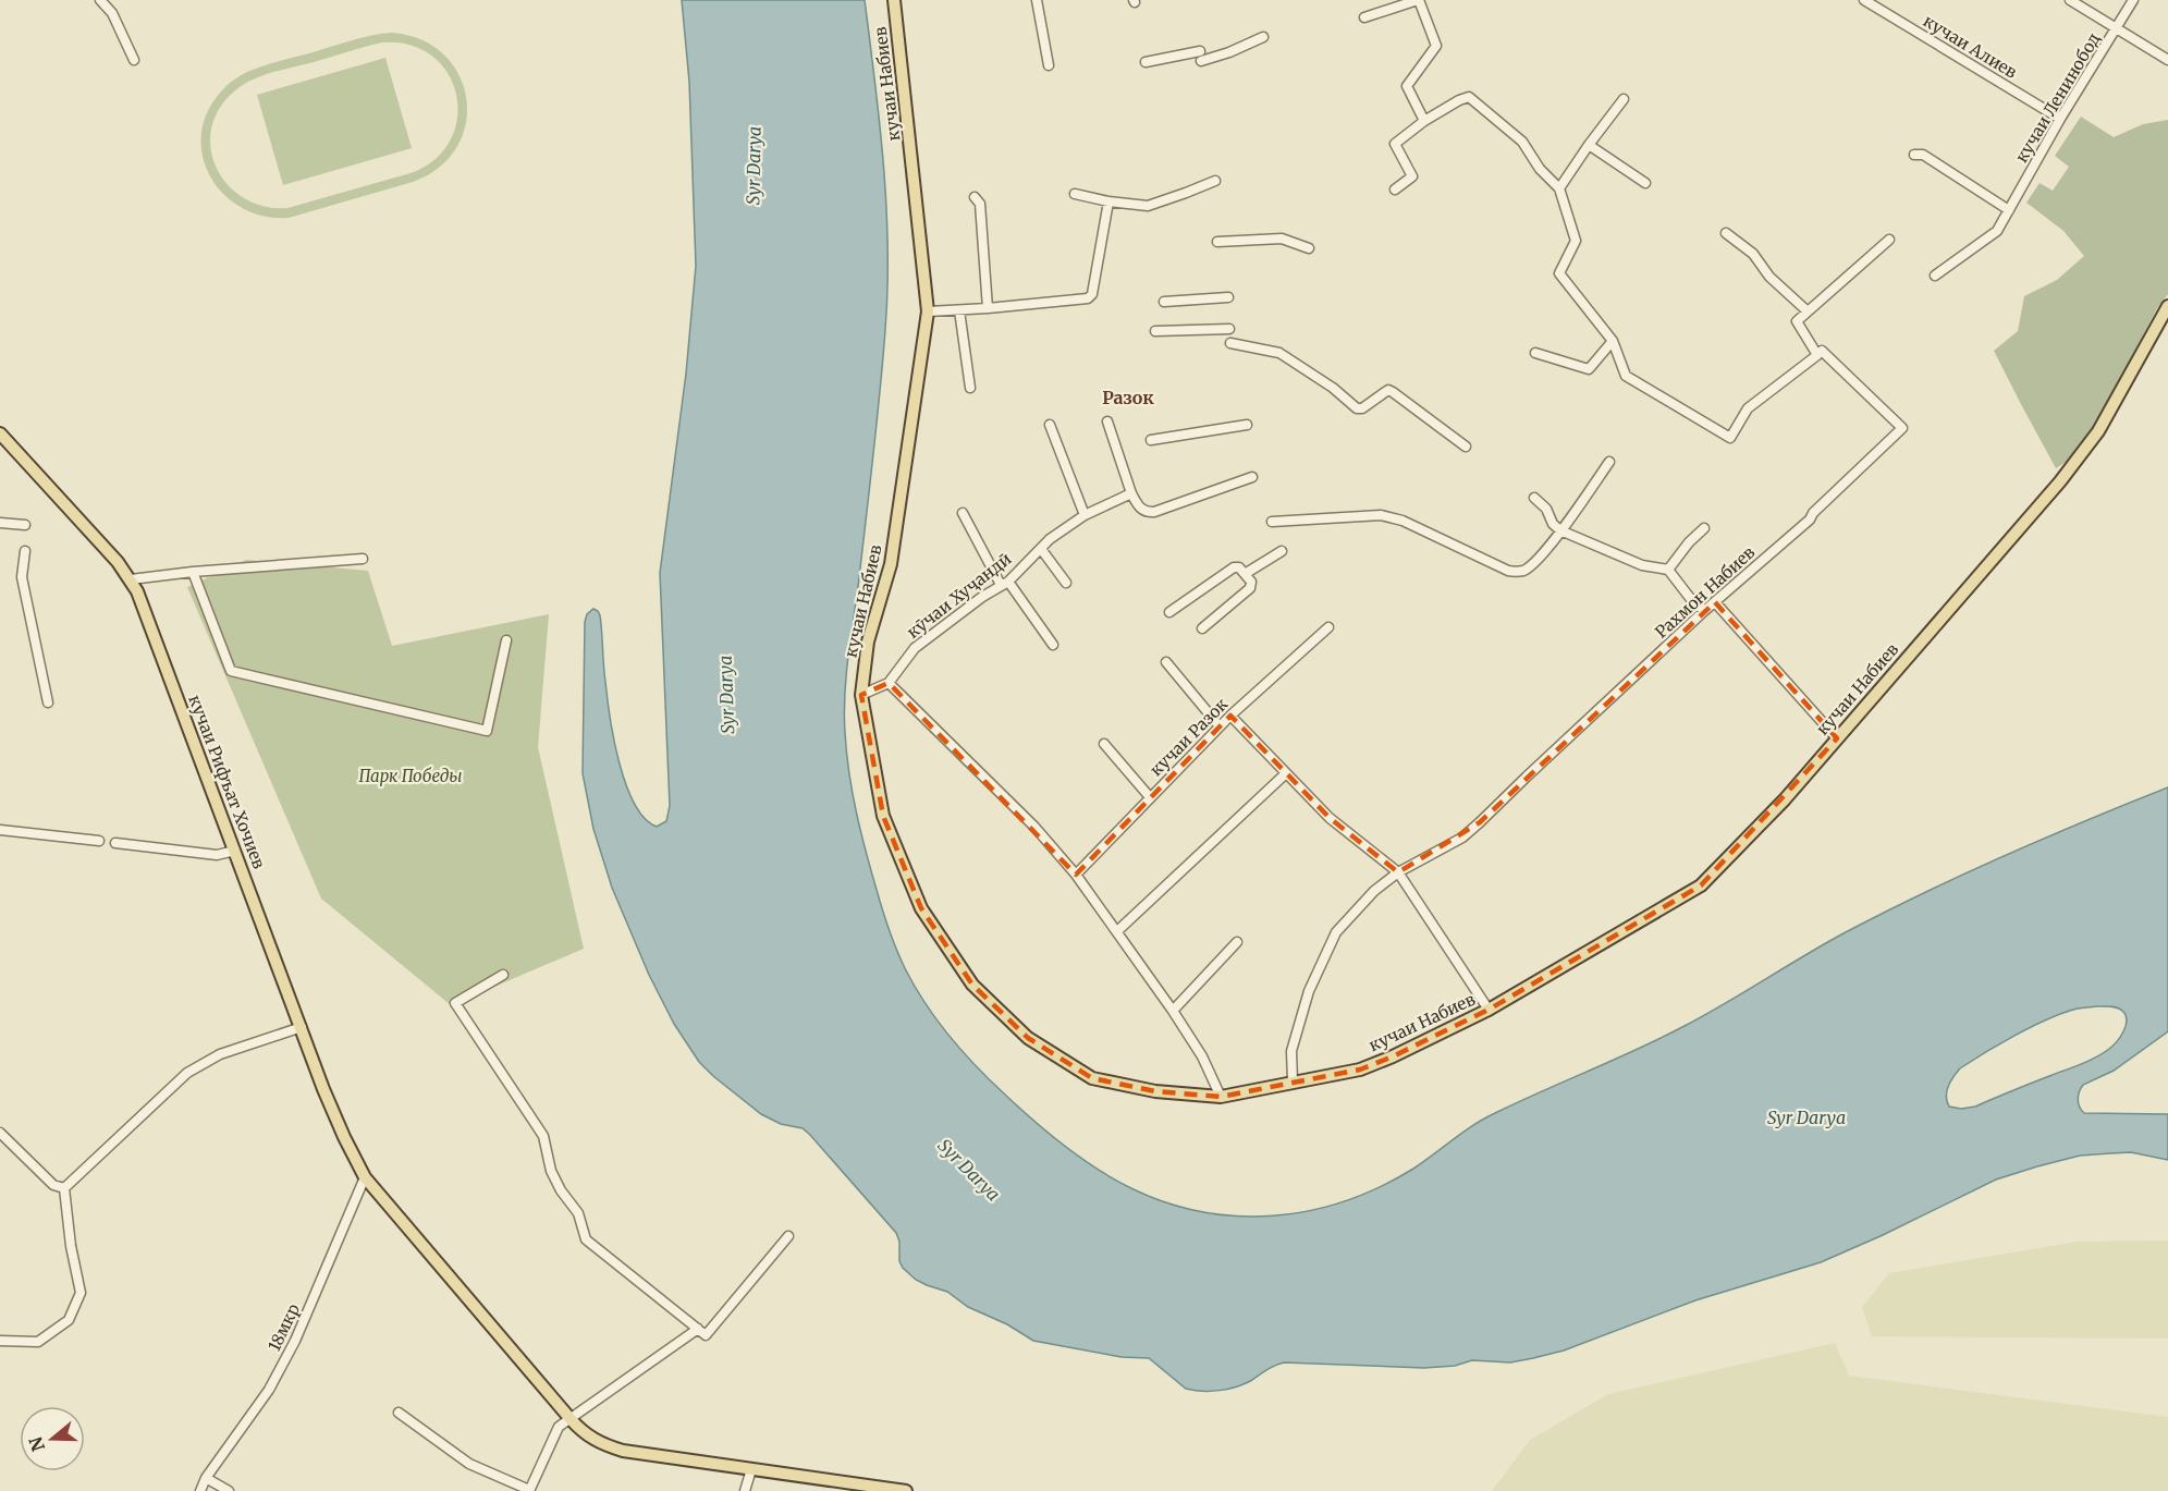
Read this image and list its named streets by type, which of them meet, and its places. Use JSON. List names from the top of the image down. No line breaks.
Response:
{"streets":{"main road":["кучаи Набиев","кучаи Рифъат Хочиев"],"street":["кучаи Алиев","кучаи Ленинобод","Рахмон Набиев","кӯчаи Хуҷандӣ","кучаи Разок","18мкр"]},"crossings":[["кучаи Алиев","кучаи Ленинобод"],["кучаи Набиев","Рахмон Набиев"],["кучаи Набиев","кӯчаи Хуҷандӣ"],["кучаи Набиев","кучаи Разок"],["кучаи Рифъат Хочиев","18мкр"]],"districts":["Разок"],"water":["Syr Darya"],"parks":["Парк Победы"],"north":"left"}
